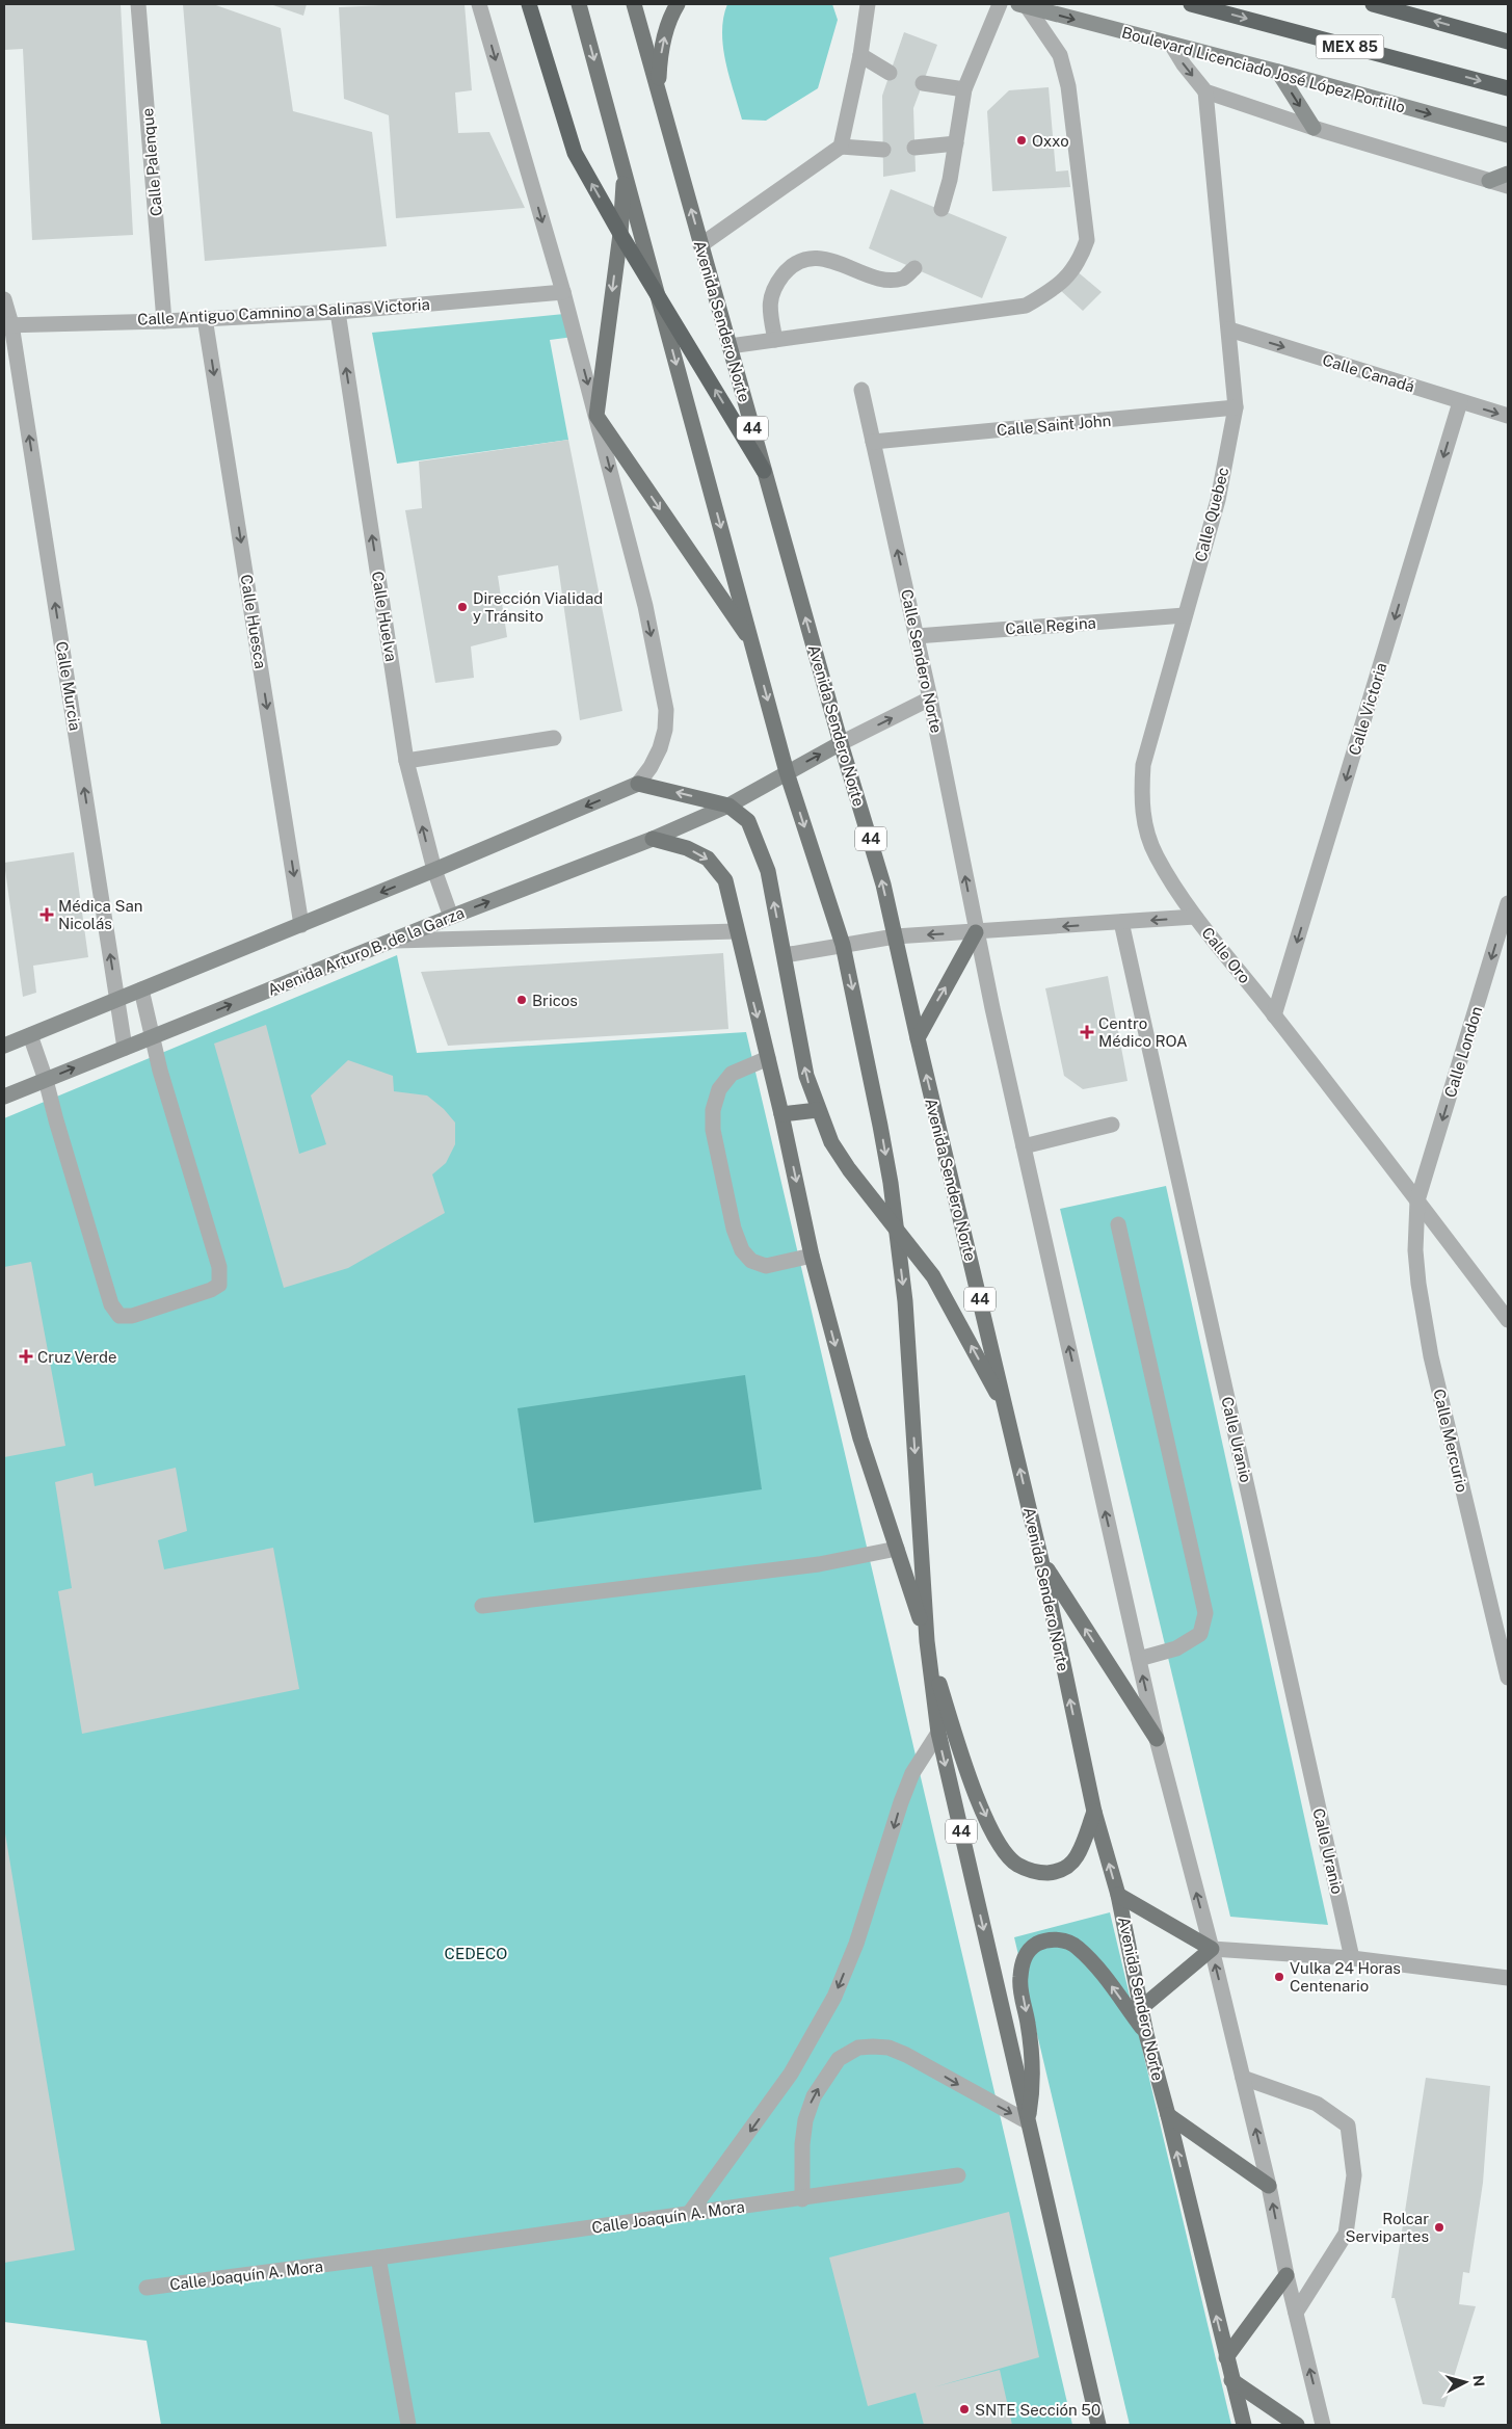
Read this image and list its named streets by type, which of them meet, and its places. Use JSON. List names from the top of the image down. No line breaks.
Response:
{"streets":{"highway":["MEX 85"],"main road":["Avenida Sendero Norte","44"],"street":["Boulevard Licenciado José López Portillo","Calle Palenque","Calle Antiguo Camnino a Salinas Victoria","Calle Canadá","Calle Saint John","Calle Quebec","Calle Huelva","Calle Huesca","Calle Regina","Calle Sendero Norte","Calle Murcia","Calle Victoria","Avenida Arturo B. de la Garza","Calle Oro","Calle London","Calle Uranio","Calle Mercurio","Calle Joaquín A. Mora"]},"crossings":[["Calle Palenque","Calle Antiguo Camnino a Salinas Victoria"],["Calle Antiguo Camnino a Salinas Victoria","Calle Huelva"],["Calle Antiguo Camnino a Salinas Victoria","Calle Huesca"],["Calle Antiguo Camnino a Salinas Victoria","Calle Murcia"],["Avenida Sendero Norte","Calle Oro"],["Calle Canadá","Calle Quebec"],["Calle Canadá","Calle Victoria"],["Calle Saint John","Calle Quebec"],["Calle Saint John","Calle Sendero Norte"],["44","Avenida Arturo B. de la Garza"],["44","Calle Oro"],["Calle Quebec","Calle Regina"],["Calle Quebec","Calle Oro"],["Calle Huelva","Avenida Arturo B. de la Garza"],["Calle Regina","Calle Sendero Norte"],["Calle Sendero Norte","Calle Oro"],["Calle Murcia","Avenida Arturo B. de la Garza"],["Calle Victoria","Calle Oro"],["Calle Oro","Calle London"],["Calle Oro","Calle Uranio"],["Calle Oro","Calle Mercurio"],["Calle London","Calle Mercurio"]],"one_way":["Calle Canadá","Calle Huelva","Calle Huesca","Calle Sendero Norte","Calle Murcia","Calle Victoria","Calle London"],"parks":["CEDECO"],"places":{"other":["Oxxo","Dirección Vialidad y Tránsito","Bricos","Vulka 24 Horas Centenario","Rolcar Servipartes","SNTE Sección 50"],"health":["Médica San Nicolás","Centro Médico ROA","Cruz Verde"]},"north":"right"}
